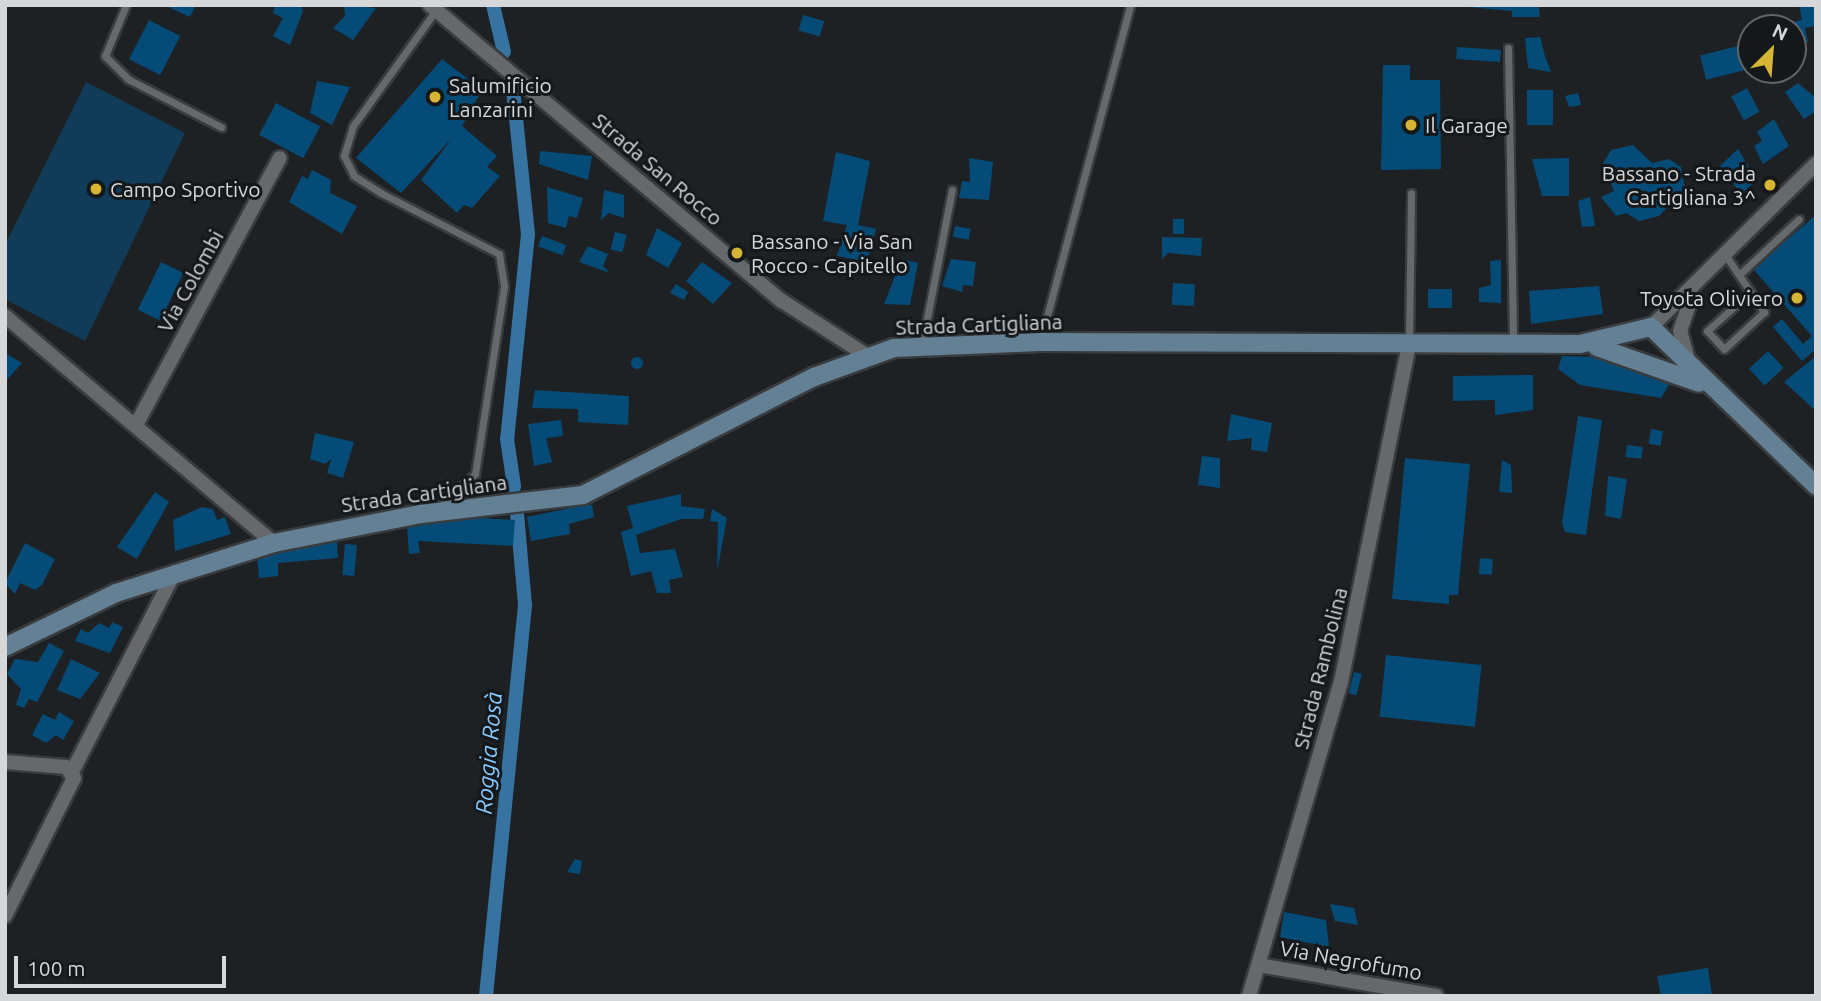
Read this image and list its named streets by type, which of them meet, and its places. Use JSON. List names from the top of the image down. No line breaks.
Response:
{"streets":{"street":["Strada San Rocco","Via Colombi","Strada Cartigliana","Strada Rambolina","Via Negrofumo"]},"crossings":[["Strada San Rocco","Strada Cartigliana"],["Strada Cartigliana","Strada Rambolina"],["Strada Rambolina","Via Negrofumo"]],"water":["Roggia Rosà"],"places":["Salumificio Lanzarini","Il Garage","Bassano - Strada Cartigliana 3^","Campo Sportivo","Bassano - Via San Rocco - Capitello","Toyota Oliviero"],"scale_bar":"100 m","north":"top right"}
